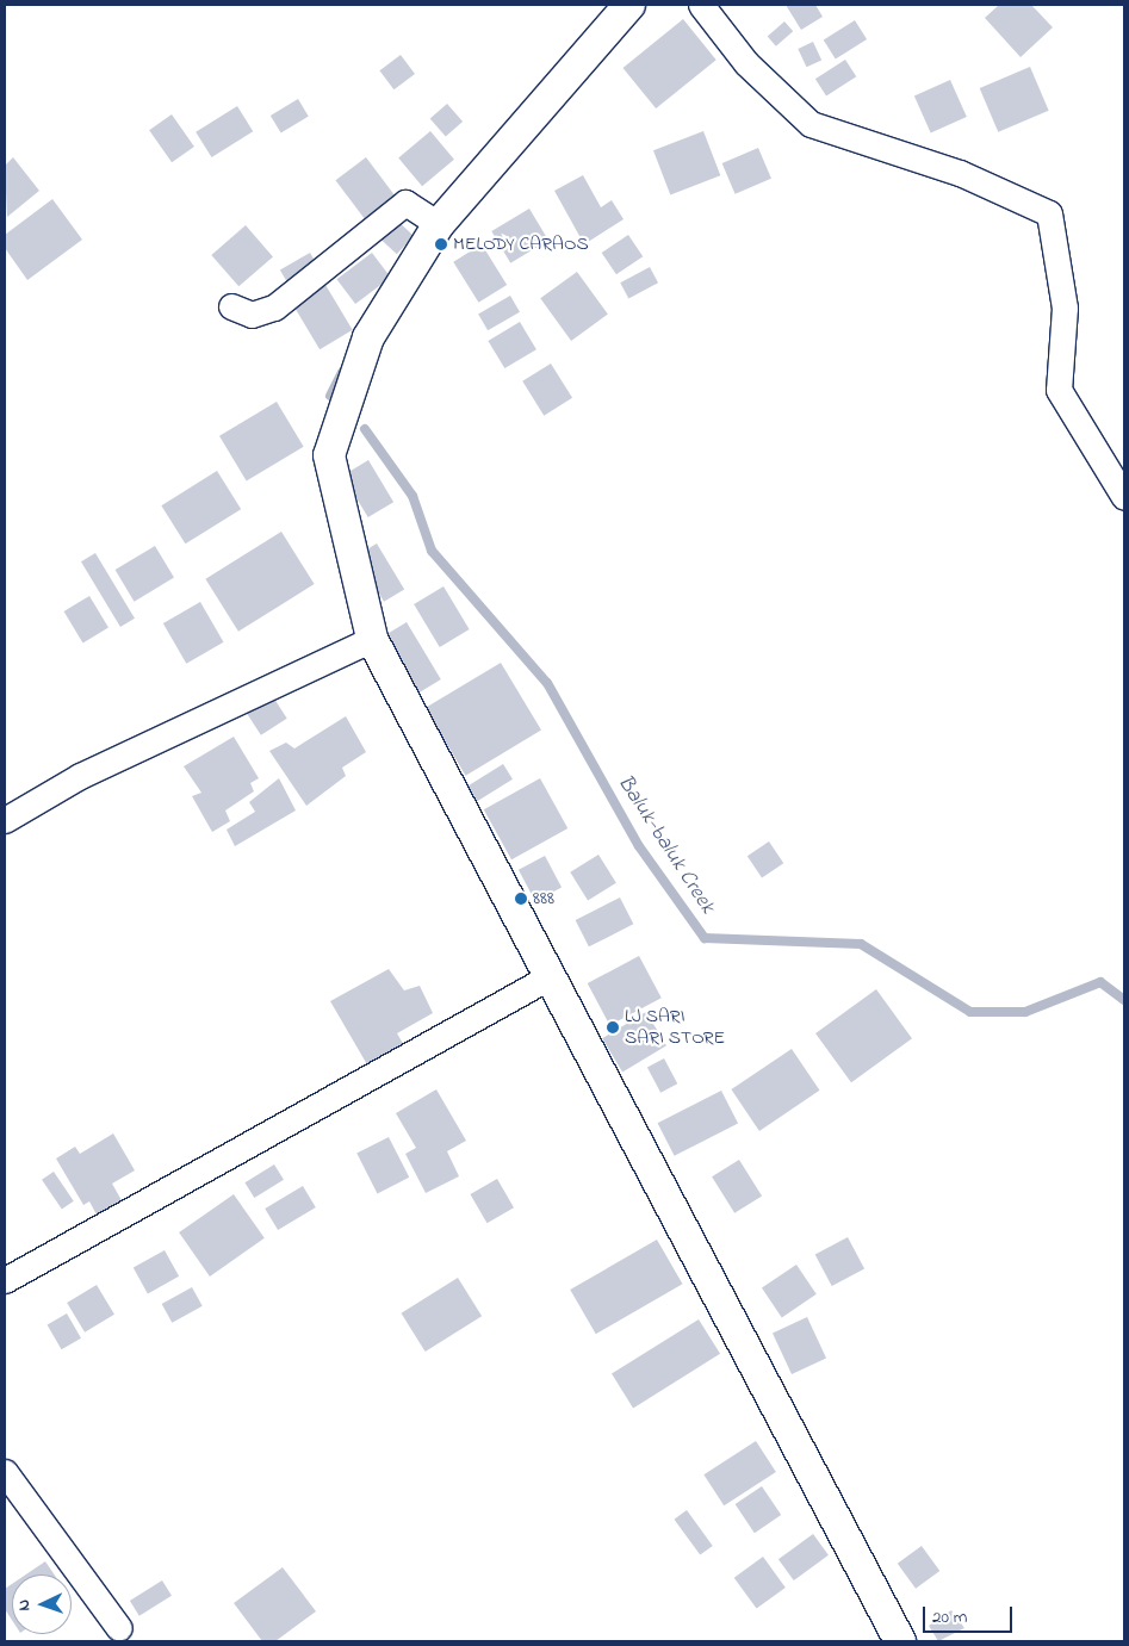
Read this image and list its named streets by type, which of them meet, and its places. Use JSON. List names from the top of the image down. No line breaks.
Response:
{"water":["Baluk-baluk Creek"],"places":["MELODY CARAOS","888","LJ SARI SARI STORE"],"scale_bar":"20 m","north":"left"}
